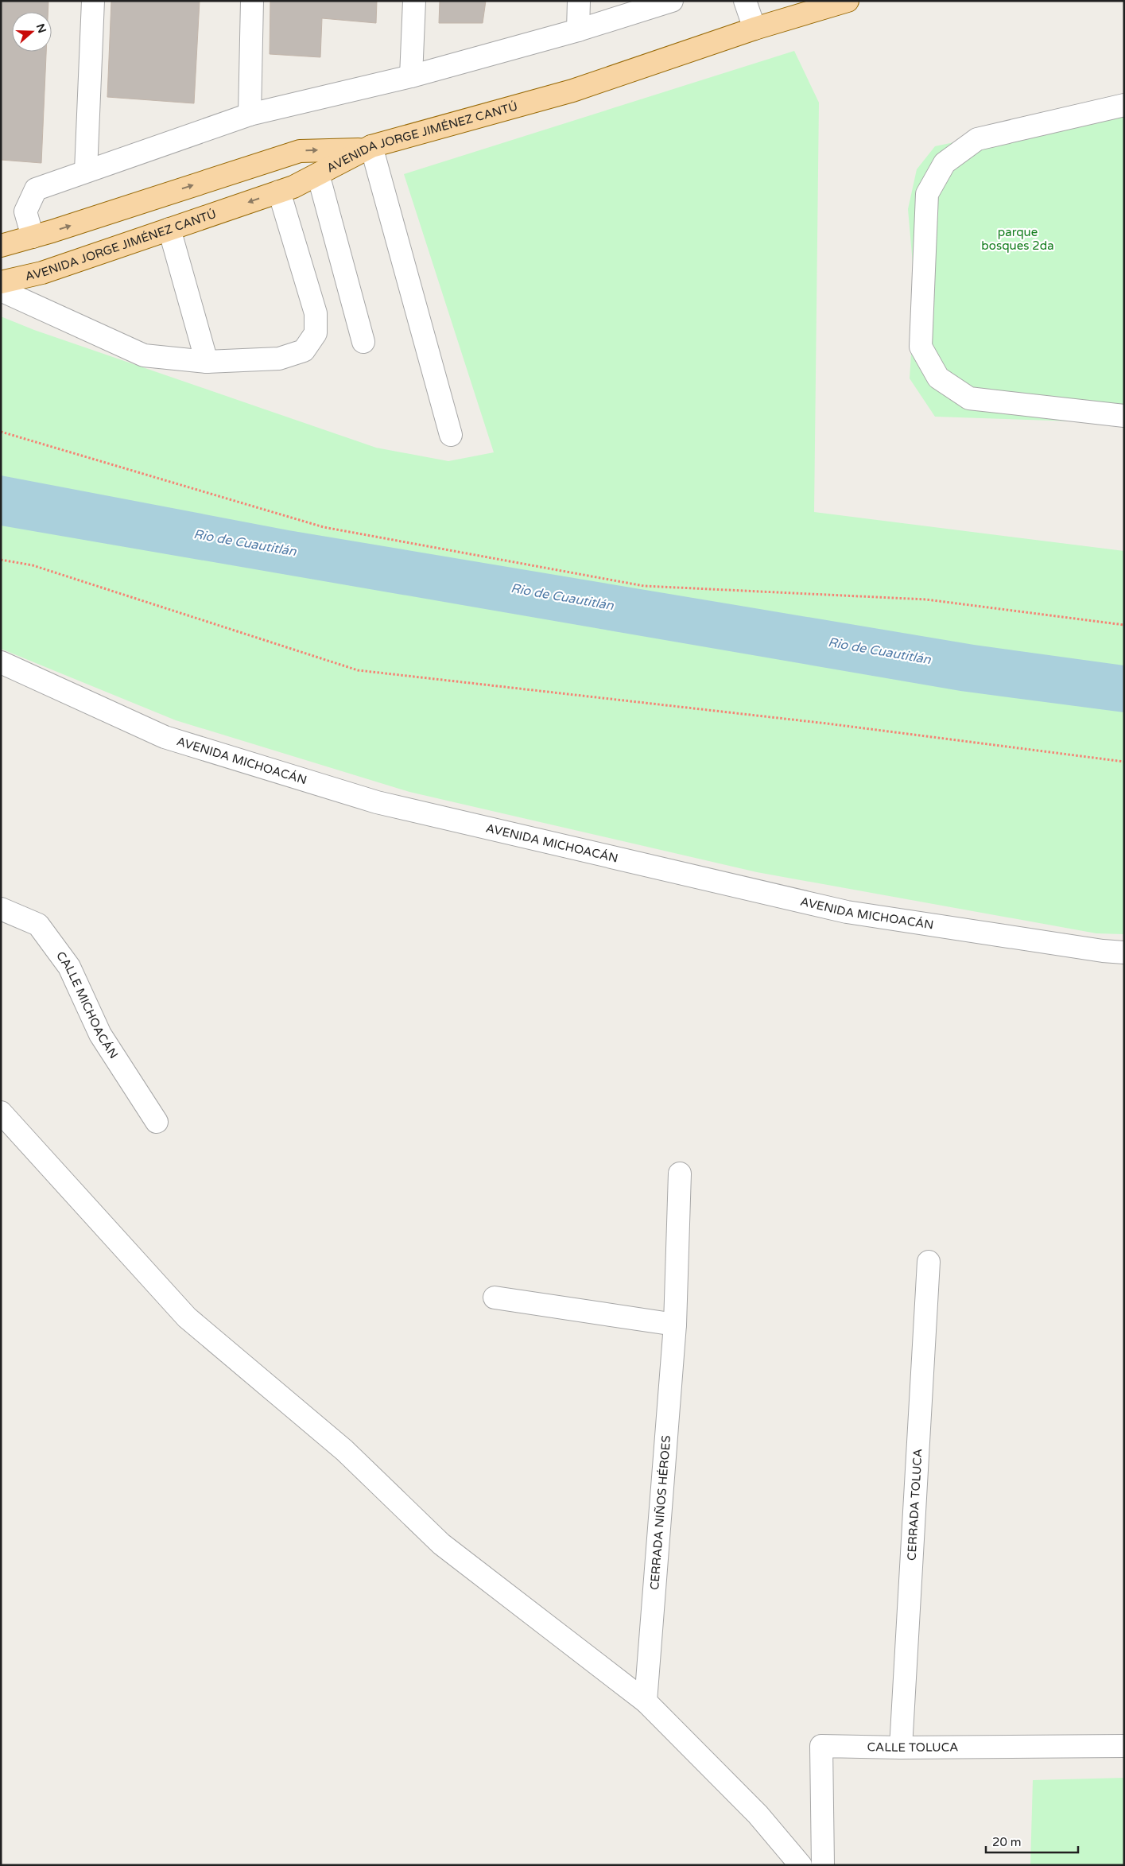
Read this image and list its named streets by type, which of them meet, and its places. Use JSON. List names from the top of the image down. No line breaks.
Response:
{"streets":{"main road":["AVENIDA JORGE JIMÉNEZ CANTÚ"],"street":["AVENIDA MICHOACÁN","CALLE MICHOACÁN","CERRADA TOLUCA","CERRADA NIÑOS HÉROES","CALLE TOLUCA"]},"crossings":[["CERRADA TOLUCA","CALLE TOLUCA"]],"water":["Rio de Cuautitlán"],"parks":["parque bosques 2da"],"scale_bar":"20 m","north":"right"}
